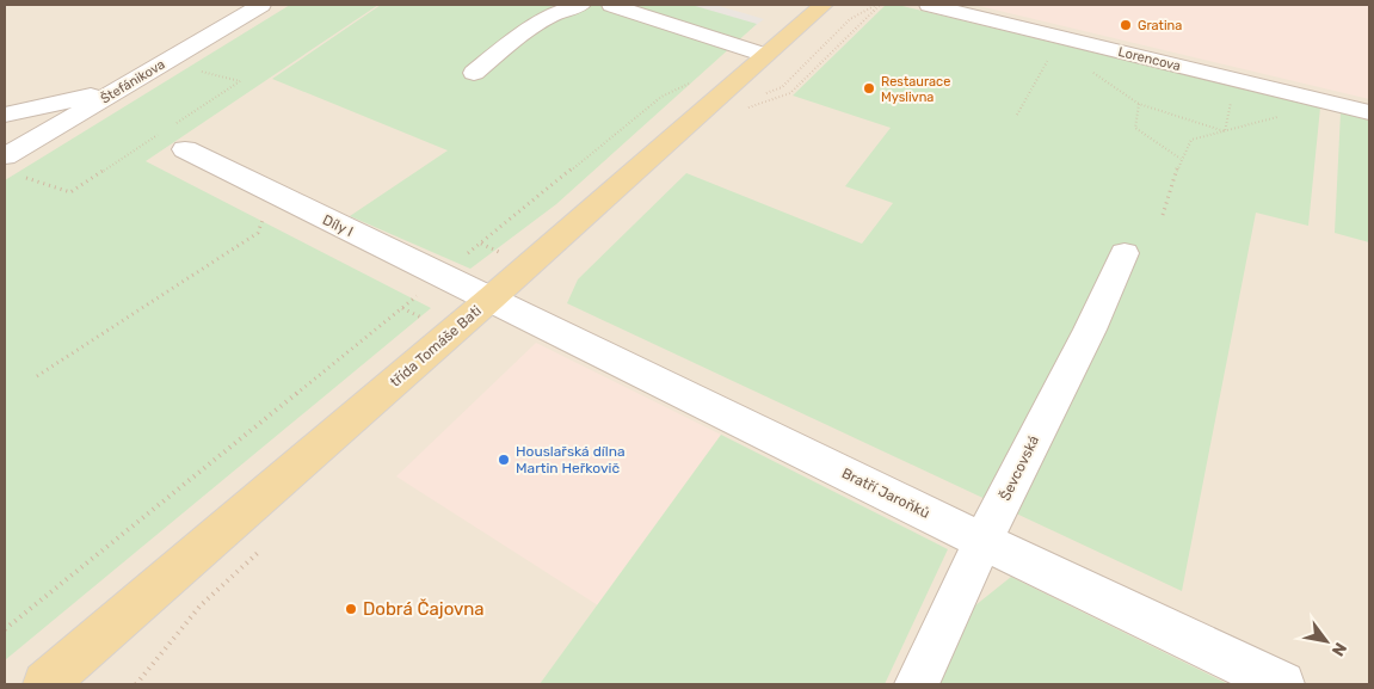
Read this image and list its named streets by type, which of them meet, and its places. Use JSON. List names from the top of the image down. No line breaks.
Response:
{"streets":{"main road":["třída Tomáše Bati"],"street":["Lorencova","Štefánikova","Díly I","Ševcovská","Bratří Jaroňků"]},"crossings":[["Díly I","třída Tomáše Bati"],["Díly I","Bratří Jaroňků"],["třída Tomáše Bati","Bratří Jaroňků"],["Ševcovská","Bratří Jaroňků"]],"places":["Gratina","Restaurace Myslivna","Houslařská dílna Martin Heřkovič","Dobrá Čajovna"],"north":"bottom right"}
